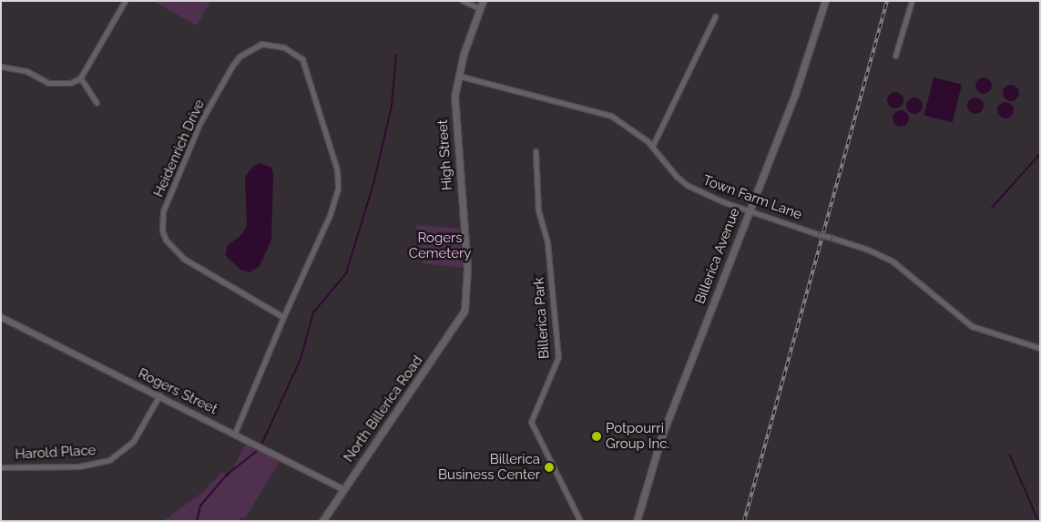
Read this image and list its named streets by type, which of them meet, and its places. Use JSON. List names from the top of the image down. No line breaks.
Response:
{"streets":{"main road":["High Street","Billerica Avenue","North Billerica Road"],"street":["Heidenrich Drive","Town Farm Lane","Billerica Park","Rogers Street","Harold Place"]},"crossings":[["Heidenrich Drive","Rogers Street"],["High Street","Town Farm Lane"],["High Street","North Billerica Road"],["Town Farm Lane","Billerica Avenue"],["Rogers Street","North Billerica Road"],["Rogers Street","Harold Place"]],"parks":["Rogers Cemetery"],"places":["Potpourri Group Inc.","Billerica Business Center"]}
